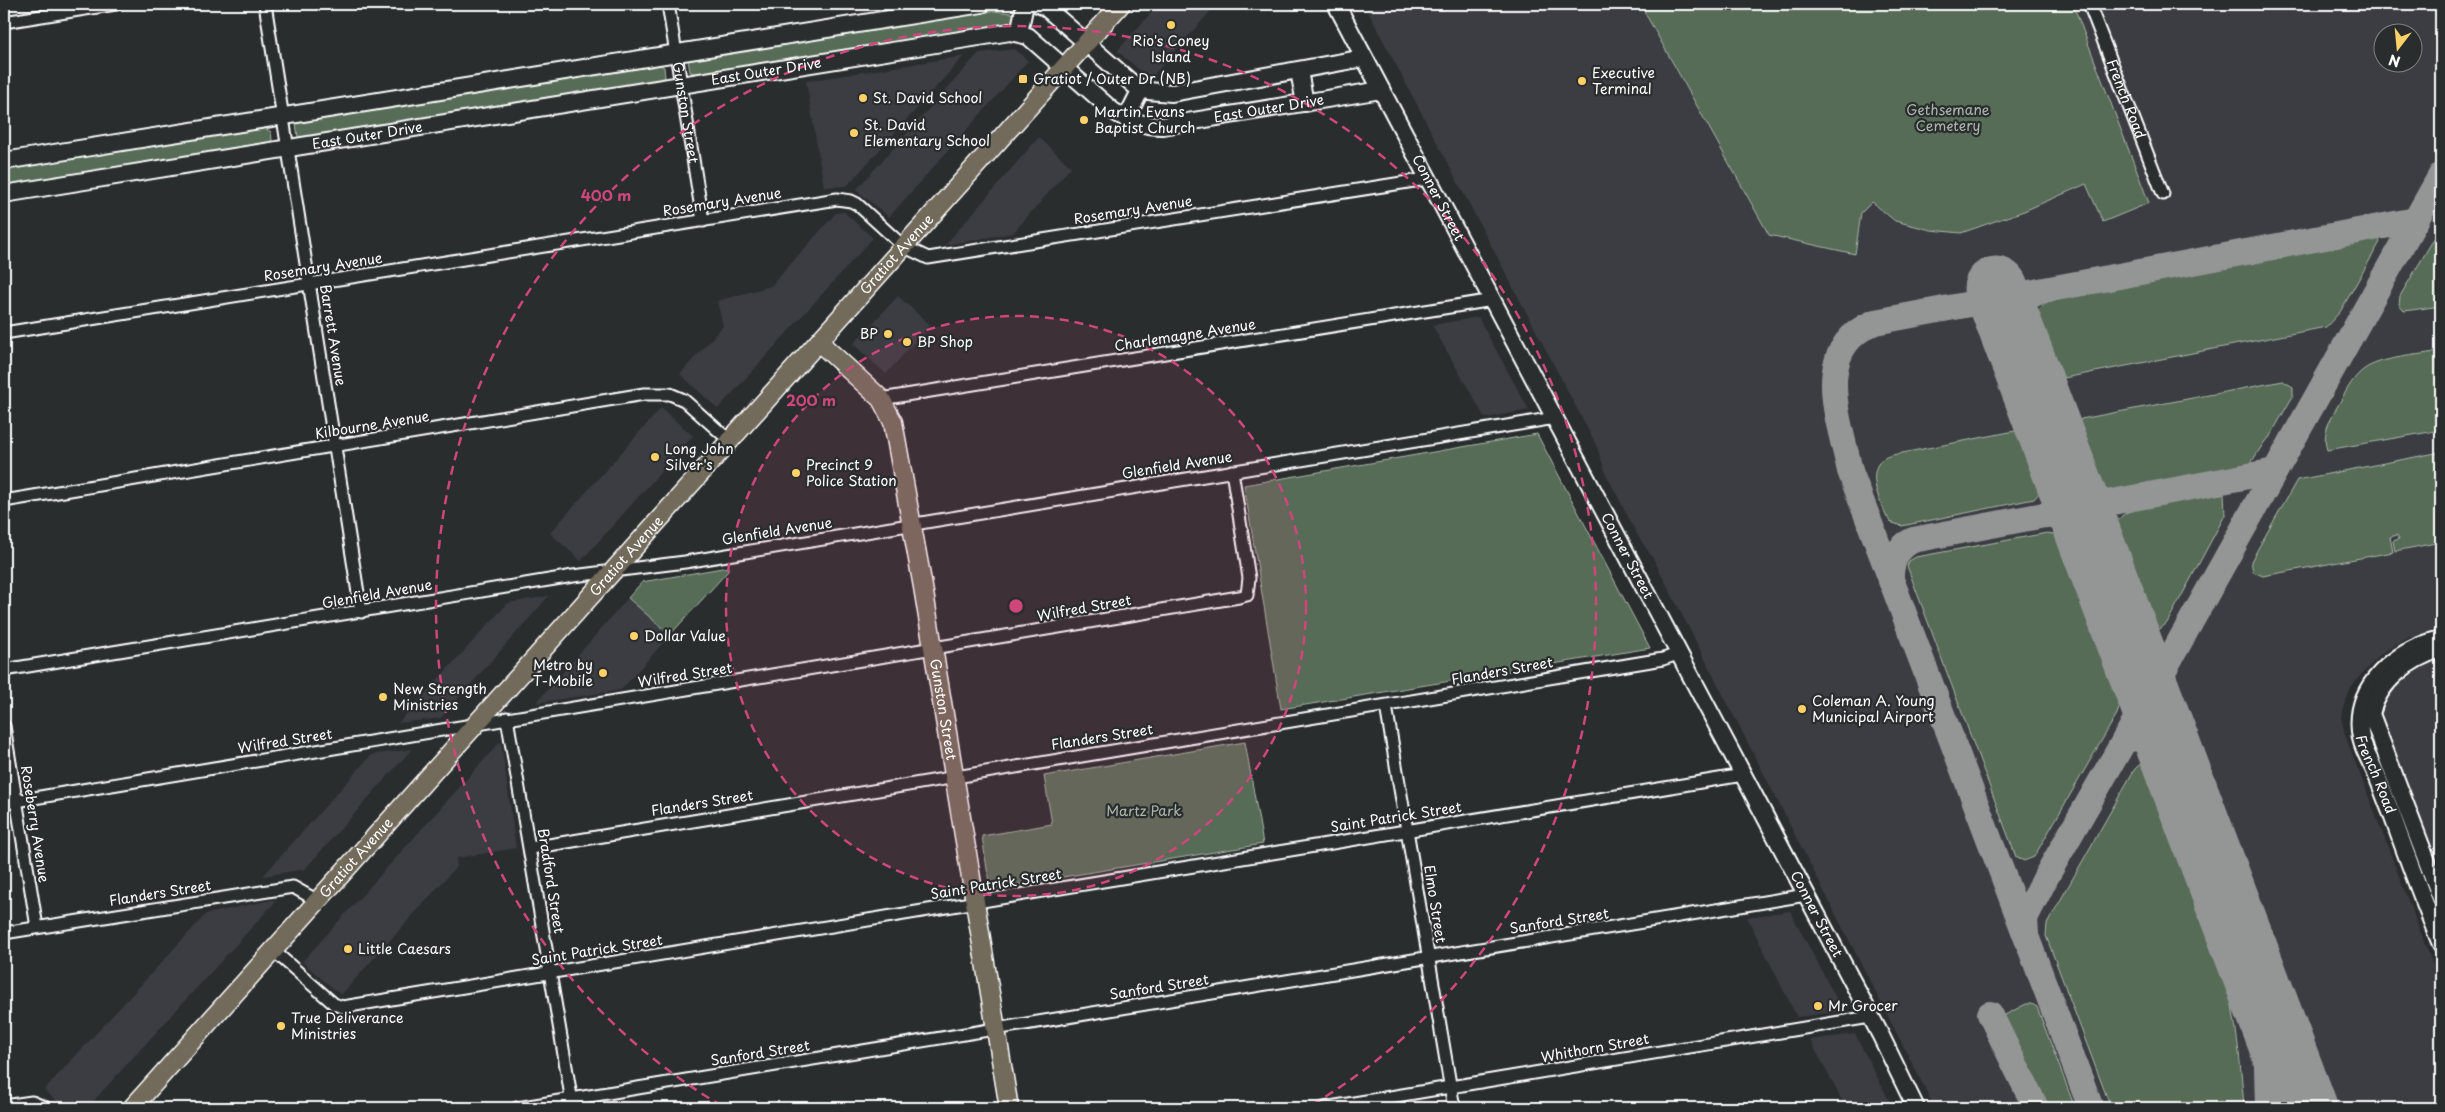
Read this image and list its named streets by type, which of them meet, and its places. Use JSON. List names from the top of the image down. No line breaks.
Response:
{"streets":{"main road":["Gunston Street","Gratiot Avenue"],"street":["East Outer Drive","French Road","Conner Street","Rosemary Avenue","Barrett Avenue","Charlemagne Avenue","Kilbourne Avenue","Glenfield Avenue","Wilfred Street","Flanders Street","Saint Patrick Street","Roseberry Avenue","Bradford Street","Elmo Street","Sanford Street","Whithorn Street"]},"crossings":[["East Outer Drive","Gunston Street"],["East Outer Drive","Conner Street"],["East Outer Drive","Gratiot Avenue"],["East Outer Drive","Barrett Avenue"],["Gunston Street","Rosemary Avenue"],["Gunston Street","Gratiot Avenue"],["Gunston Street","Charlemagne Avenue"],["Gunston Street","Glenfield Avenue"],["Gunston Street","Wilfred Street"],["Gunston Street","Flanders Street"],["Gunston Street","Saint Patrick Street"],["Gunston Street","Sanford Street"],["Conner Street","Rosemary Avenue"],["Conner Street","Charlemagne Avenue"],["Conner Street","Glenfield Avenue"],["Conner Street","Flanders Street"],["Conner Street","Saint Patrick Street"],["Conner Street","Sanford Street"],["Conner Street","Whithorn Street"],["Rosemary Avenue","Gratiot Avenue"],["Rosemary Avenue","Barrett Avenue"],["Gratiot Avenue","Kilbourne Avenue"],["Gratiot Avenue","Glenfield Avenue"],["Gratiot Avenue","Wilfred Street"],["Gratiot Avenue","Flanders Street"],["Gratiot Avenue","Saint Patrick Street"],["Barrett Avenue","Kilbourne Avenue"],["Barrett Avenue","Glenfield Avenue"],["Glenfield Avenue","Wilfred Street"],["Wilfred Street","Roseberry Avenue"],["Wilfred Street","Bradford Street"],["Flanders Street","Roseberry Avenue"],["Flanders Street","Bradford Street"],["Flanders Street","Elmo Street"],["Saint Patrick Street","Bradford Street"],["Saint Patrick Street","Elmo Street"],["Bradford Street","Sanford Street"],["Elmo Street","Sanford Street"],["Elmo Street","Whithorn Street"]],"parks":["Gethsemane Cemetery","Martz Park"],"places":{"other":["Rio's Coney Island","Executive Terminal","St. David School","Martin Evans Baptist Church","St. David Elementary School","BP","BP Shop","Long John Silver's","Precinct 9 Police Station","Dollar Value","Metro by T-Mobile","New Strength Ministries","Coleman A. Young Municipal Airport","Little Caesars","Mr Grocer","True Deliverance Ministries"],"transit":["Gratiot / Outer Dr (NB)"]},"north":"bottom","rings":["400 m","200 m"]}
